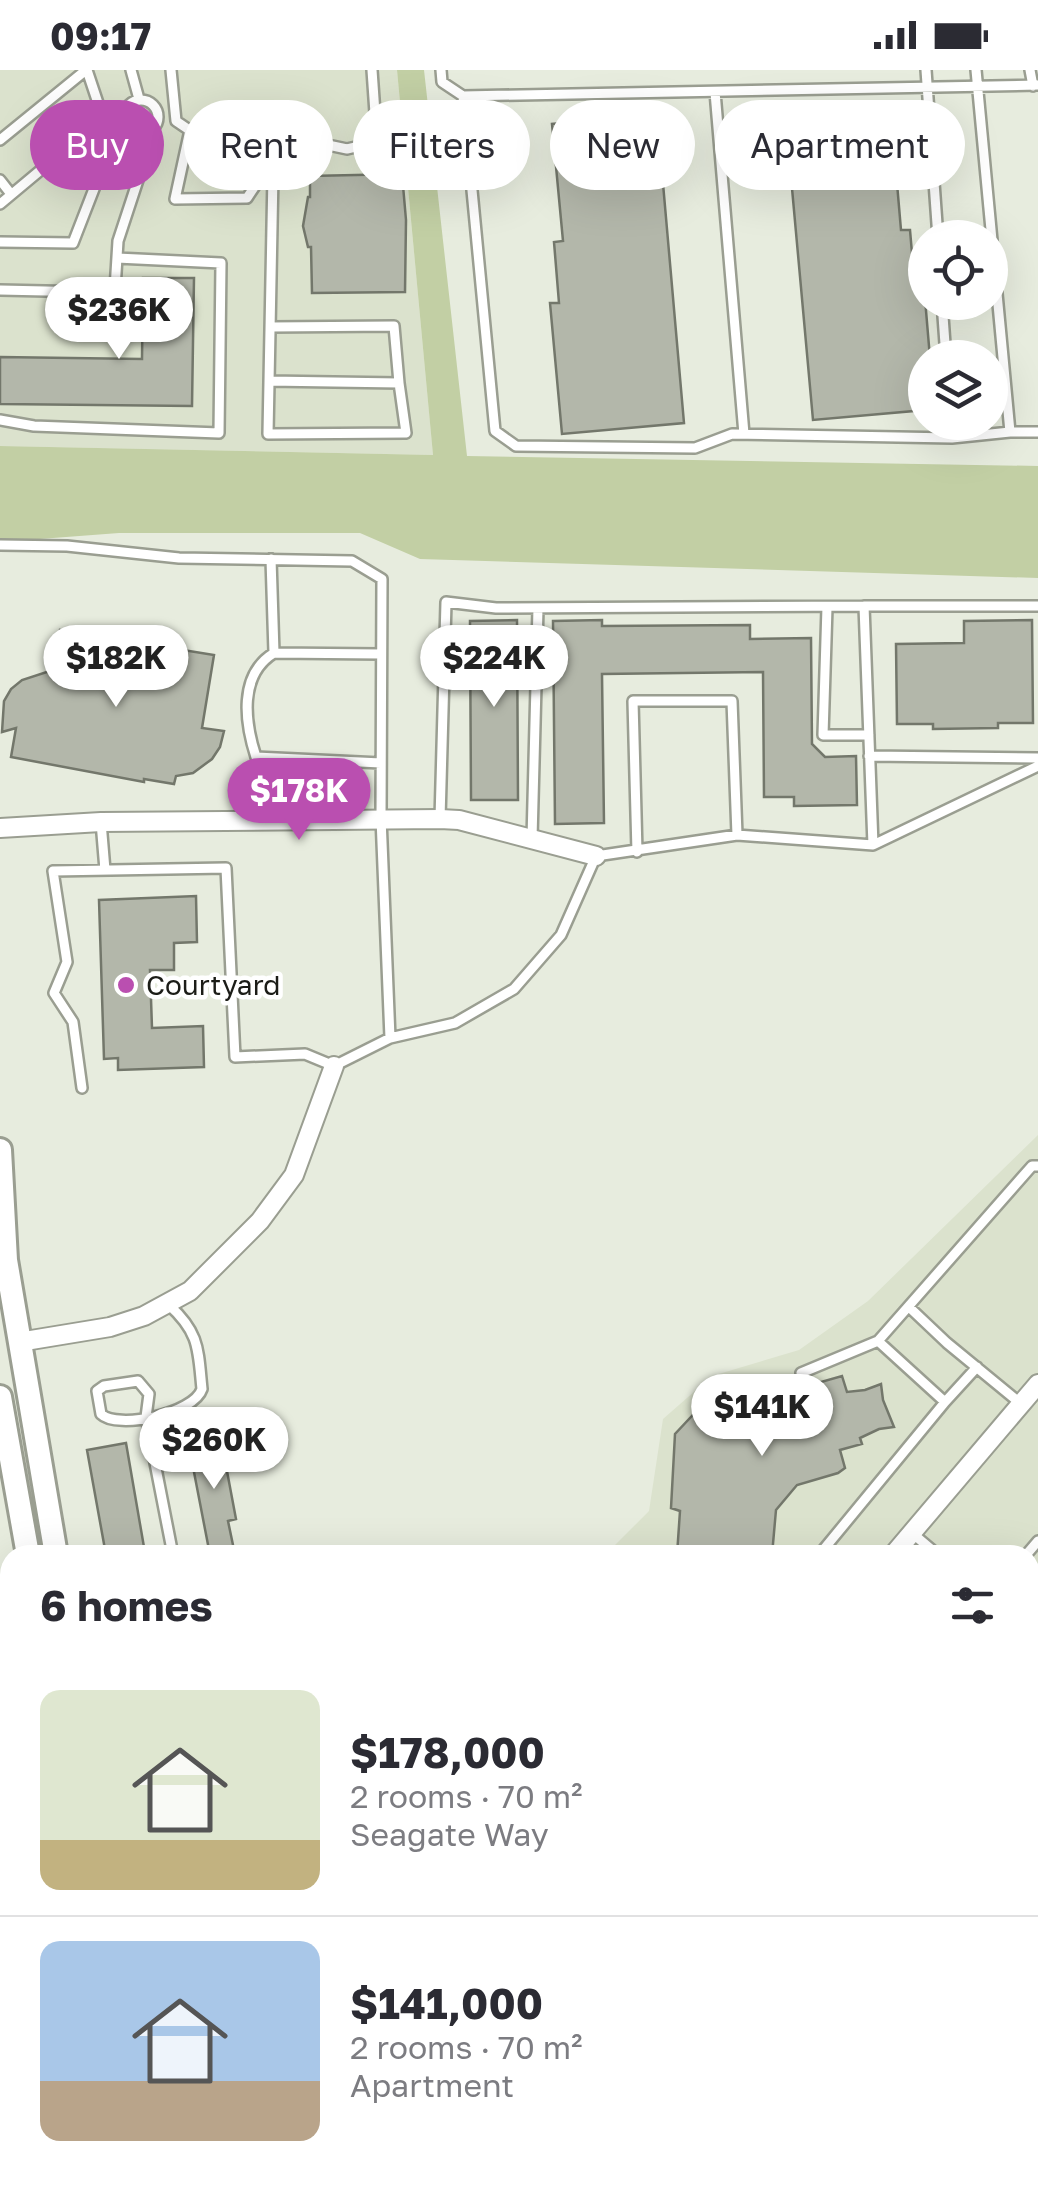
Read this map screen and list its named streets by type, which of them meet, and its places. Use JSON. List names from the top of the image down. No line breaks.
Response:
{"places":["Courtyard"],"page":{"status":"09:17","chip":["Buy","Rent","Filters","New","Apartment"],"price":["$236K","$182K","$224K","$178K","$141K","$260K"],"heading":"6 homes","list":[{"name":"$178,000","note":"2 rooms · 70 m² · Seagate Way"},{"name":"$141,000","note":"2 rooms · 70 m² · Apartment"}]}}
